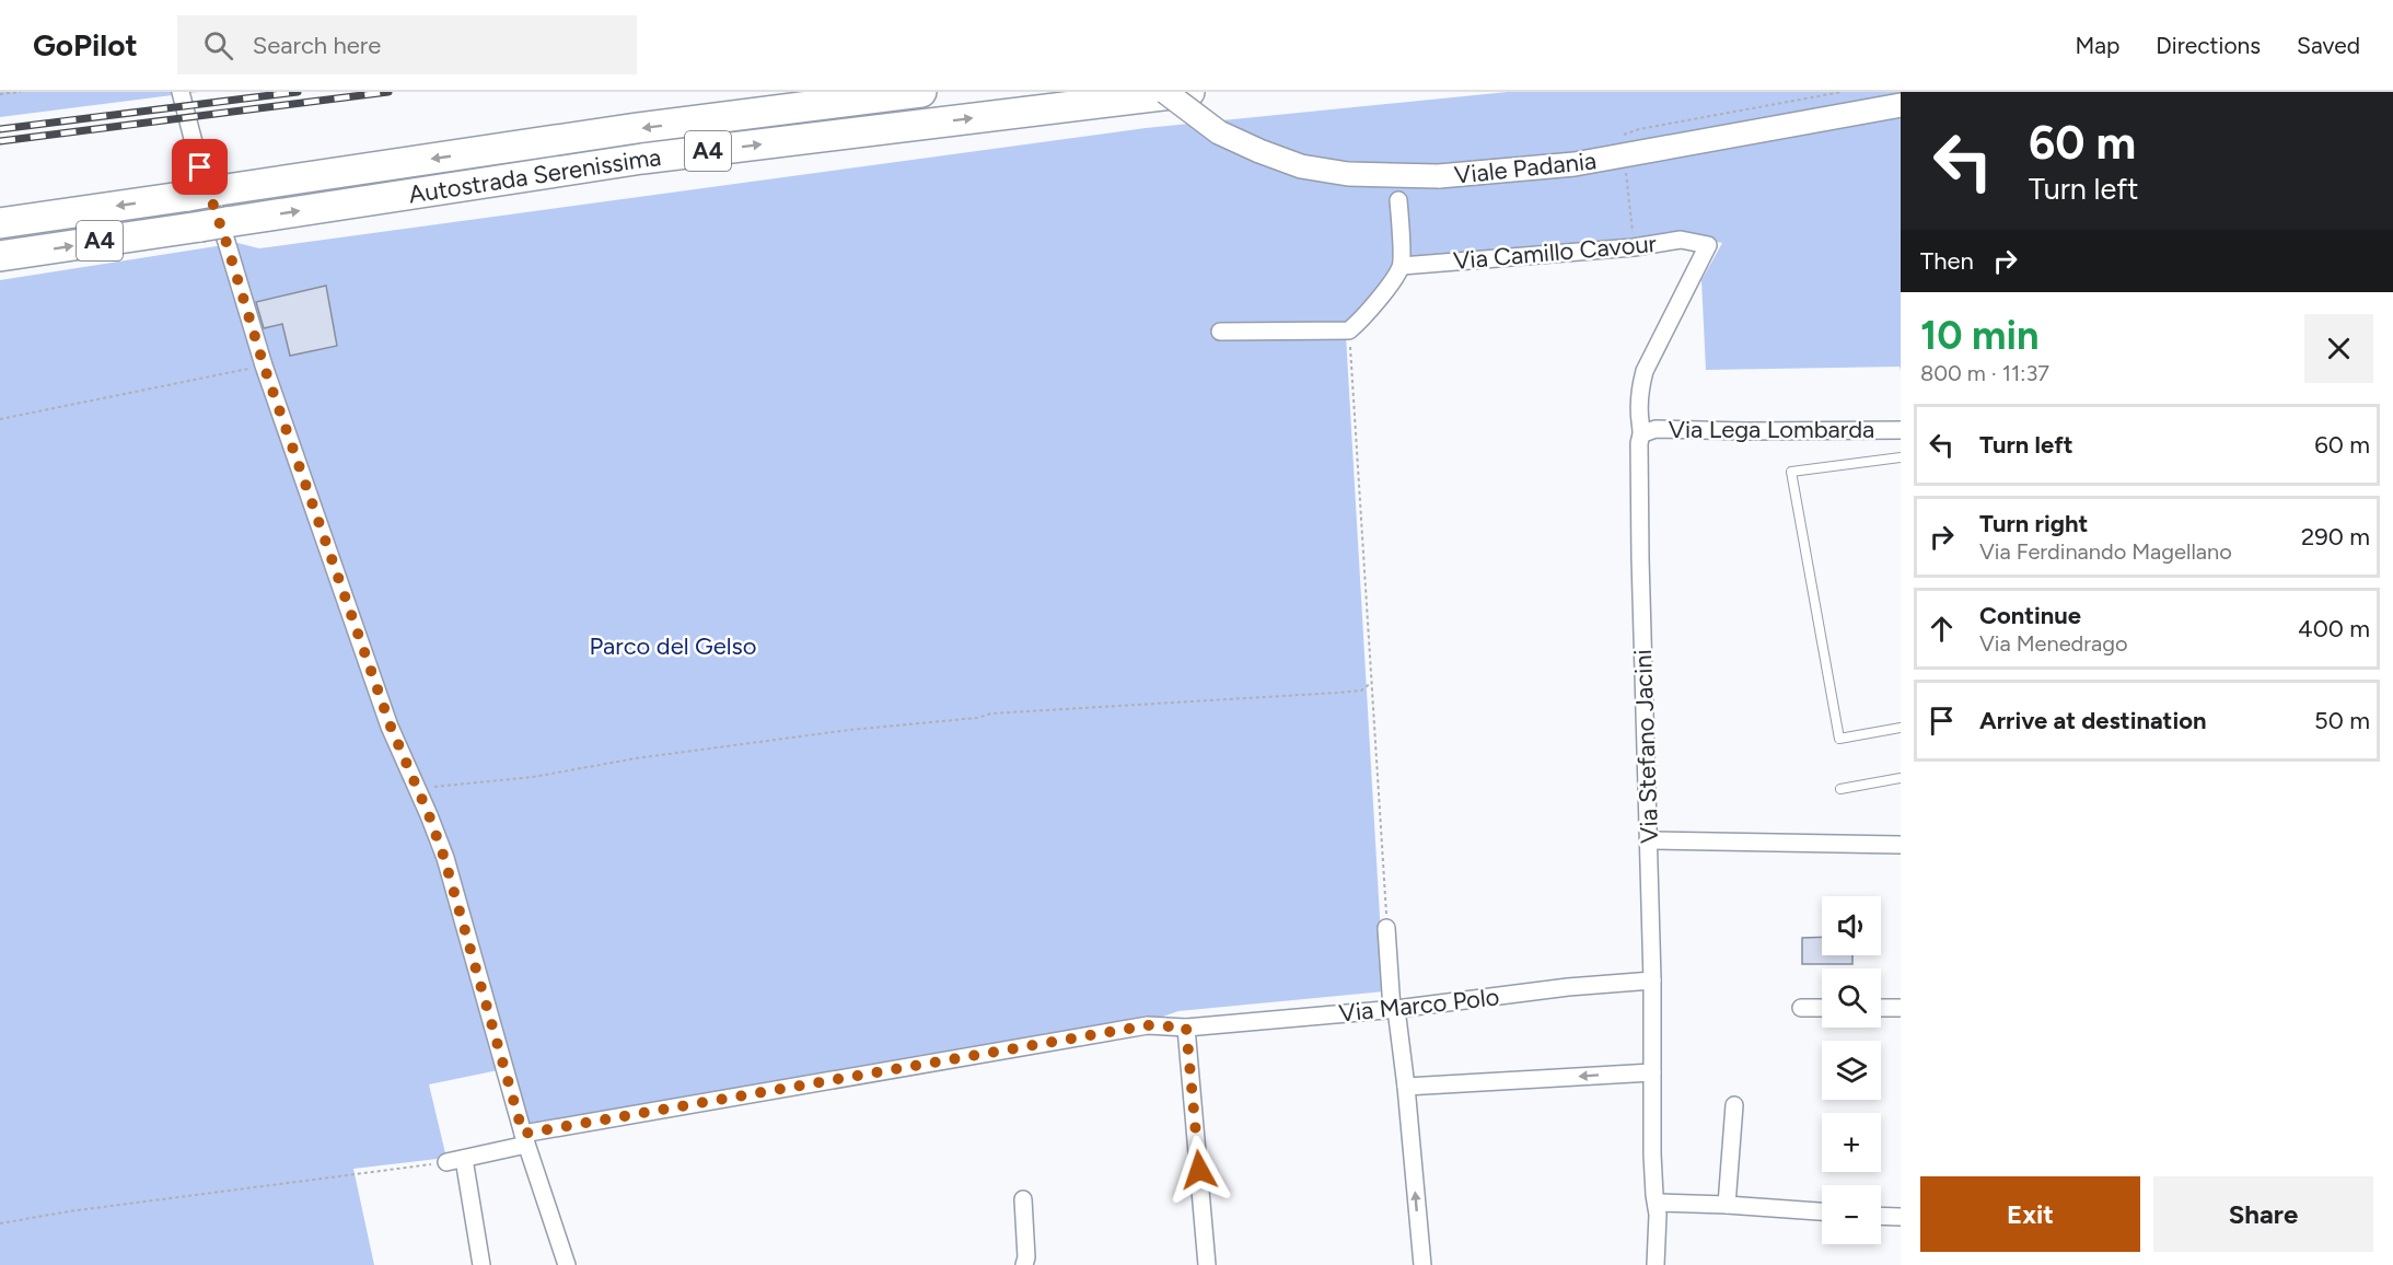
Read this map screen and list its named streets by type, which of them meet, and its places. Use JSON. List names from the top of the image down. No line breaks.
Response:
{"streets":{"highway":["A4","Autostrada Serenissima"],"street":["Viale Padania","Via Camillo Cavour","Via Lega Lombarda","Via Stefano Jacini","Via Marco Polo"]},"crossings":[["Via Camillo Cavour","Via Stefano Jacini"],["Via Lega Lombarda","Via Stefano Jacini"],["Via Stefano Jacini","Via Marco Polo"]],"parks":["Parco del Gelso"],"page":{"header":"GoPilot","search":"Search here","nav":["Map","Directions","Saved"],"turn":["60 m","Turn left"],"then":"Then","heading":["10 min","800 m · 11:37"],"list":[{"name":"Turn left","value":"60 m"},{"name":"Turn right","note":"Via Ferdinando Magellano","value":"290 m"},{"name":"Continue","note":"Via Menedrago","value":"400 m"},{"name":"Arrive at destination","value":"50 m"}],"map_buttons":["+","−"],"buttons":["Exit","Share"]}}
